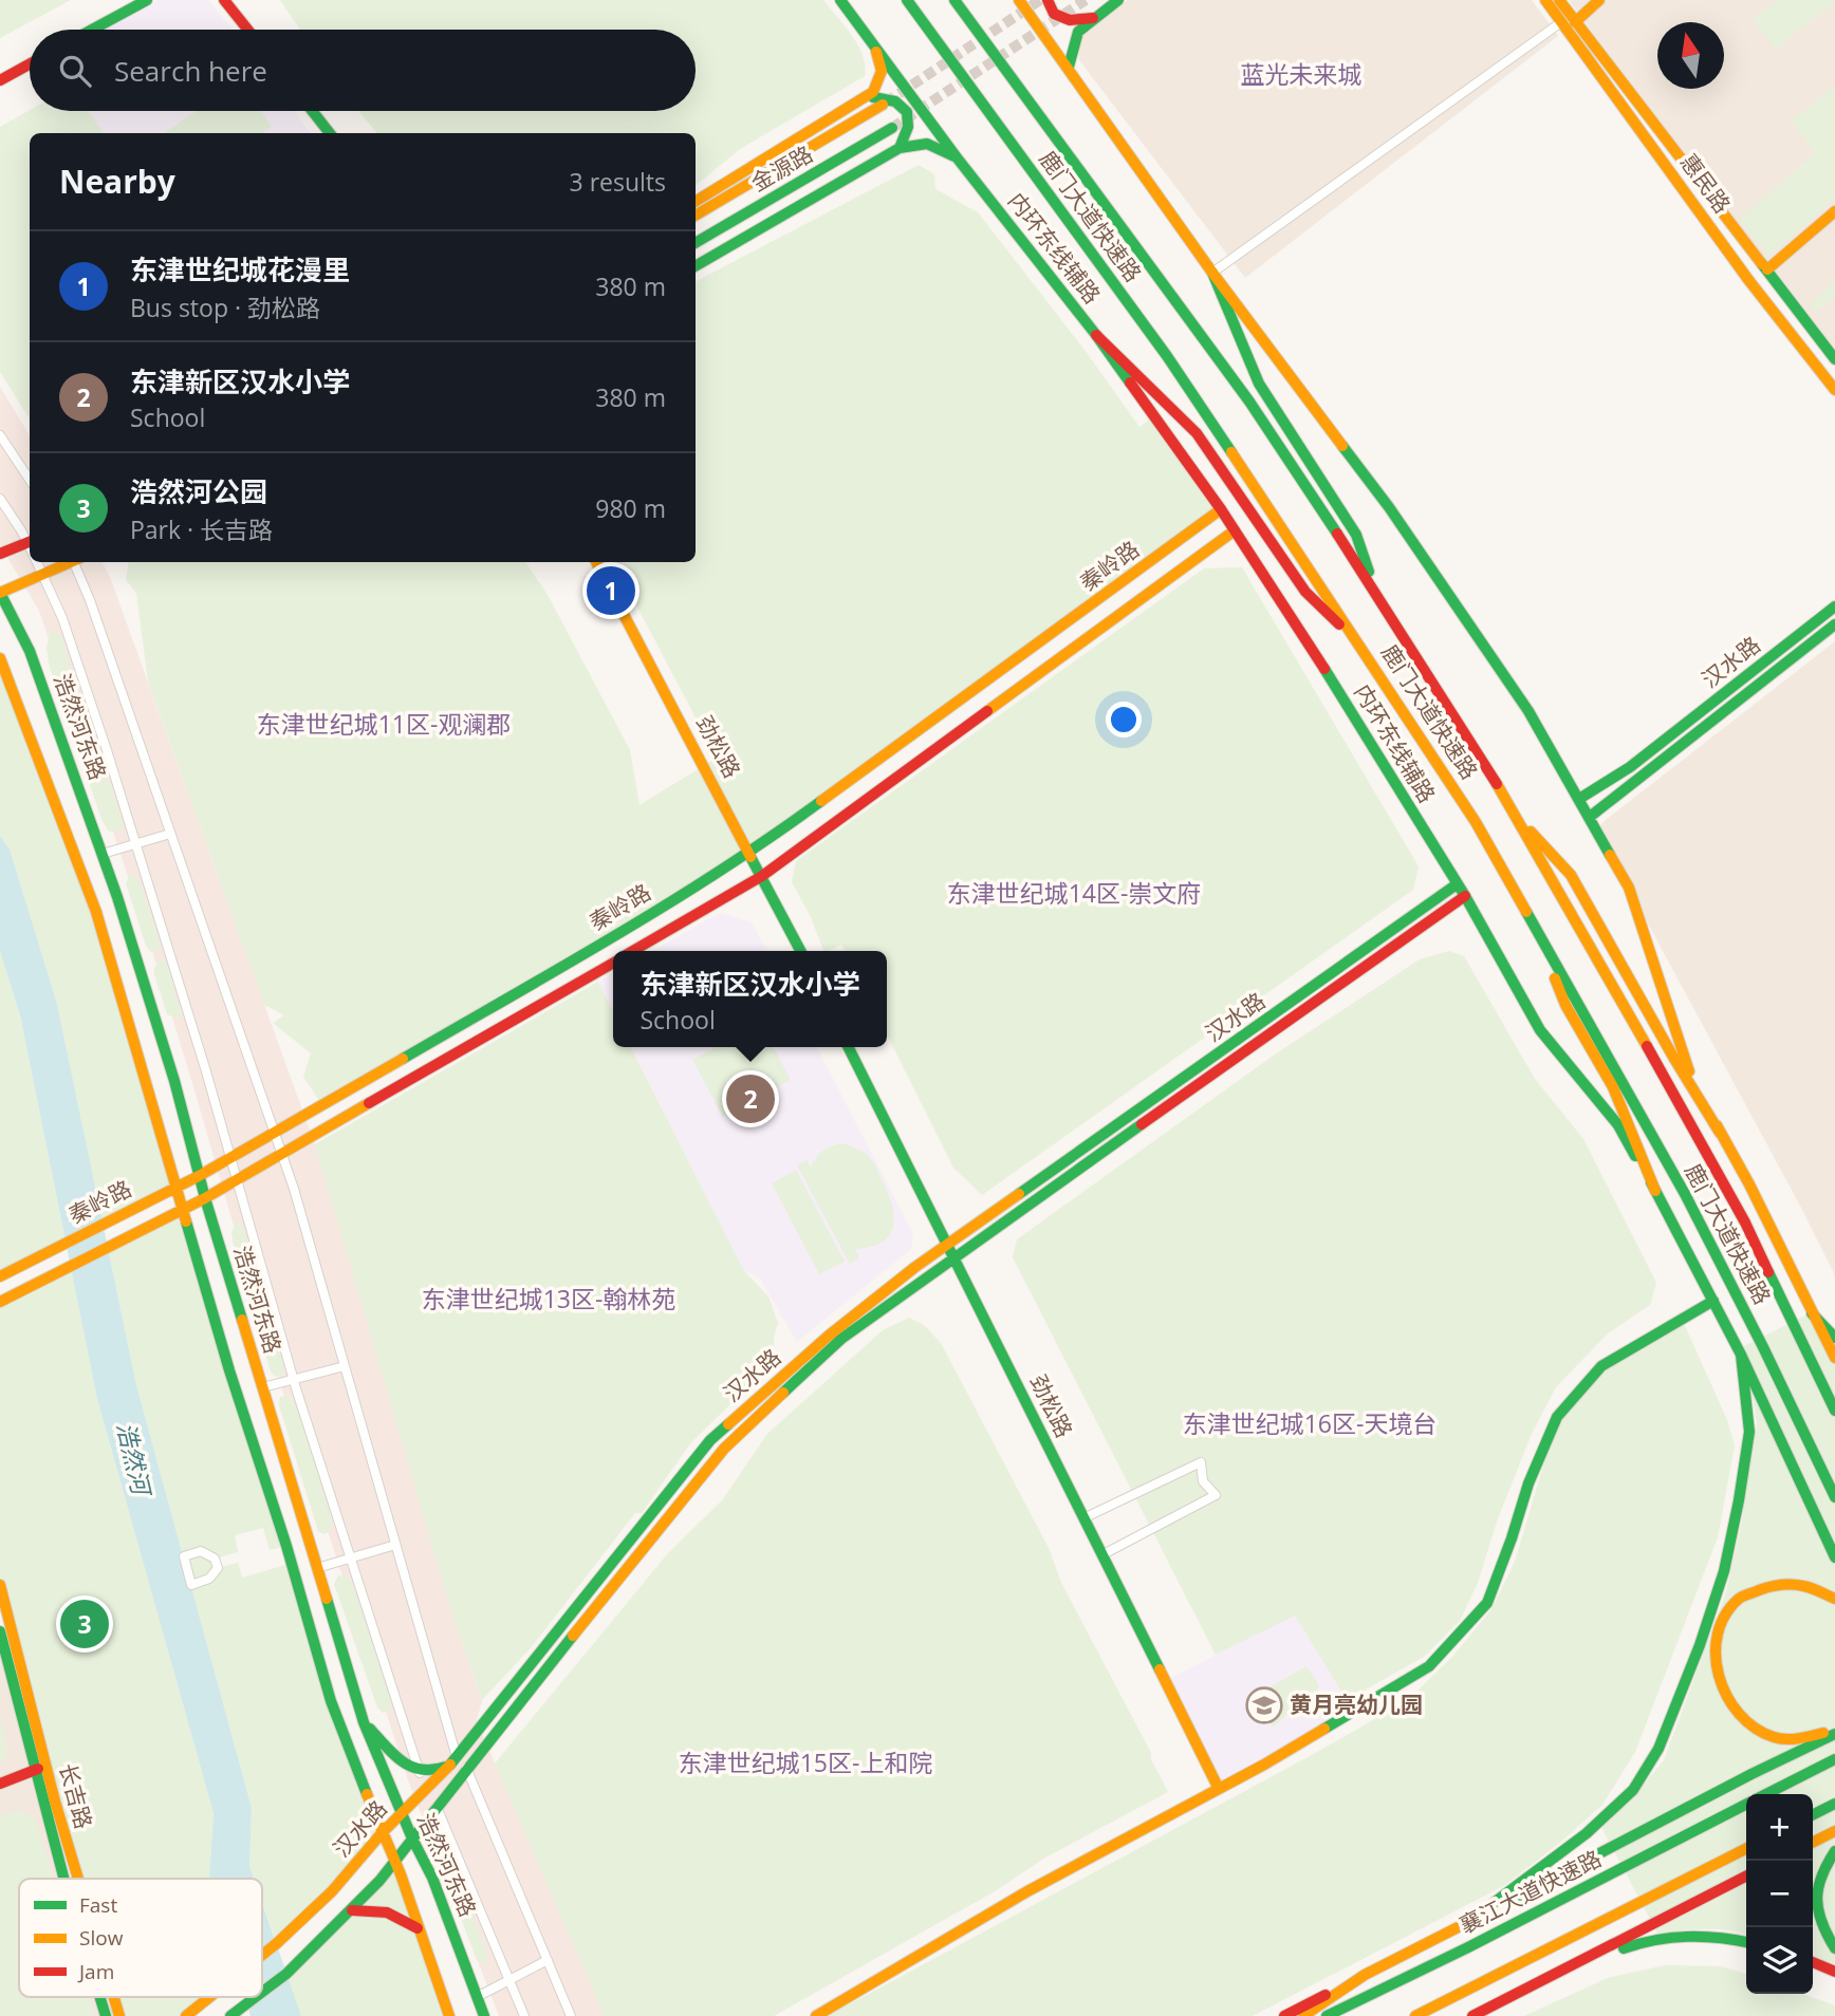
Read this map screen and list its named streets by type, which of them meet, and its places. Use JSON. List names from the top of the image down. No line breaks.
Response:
{"streets":{"main road":["金源路","惠民路","鹿门大道快速路","内环东线辅路","秦岭路","汉水路","浩然河东路","劲松路","长吉路","襄江大道快速路"]},"crossings":[["内环东线辅路","秦岭路"],["内环东线辅路","汉水路"],["秦岭路","浩然河东路"],["秦岭路","劲松路"],["汉水路","浩然河东路"],["汉水路","劲松路"]],"districts":["蓝光未来城","东津世纪城11区-观澜郡","东津世纪城14区-崇文府","东津世纪城13区-翰林苑","东津世纪城16区-天境台","东津世纪城15区-上和院"],"water":["浩然河"],"places":{"school or university":["黄月亮幼儿园"]},"legend":["Fast","Slow","Jam"],"north":"top","page":{"search":"Search here","heading":["Nearby","3 results"],"list":[{"mark":"1","name":"东津世纪城花漫里","note":"Bus stop · 劲松路","value":"380 m"},{"mark":"2","name":"东津新区汉水小学","note":"School","value":"380 m"},{"mark":"3","name":"浩然河公园","note":"Park · 长吉路","value":"980 m"}],"pins":["1","2","3"],"popup":["东津新区汉水小学","School"],"map_buttons":["+","−"]}}
